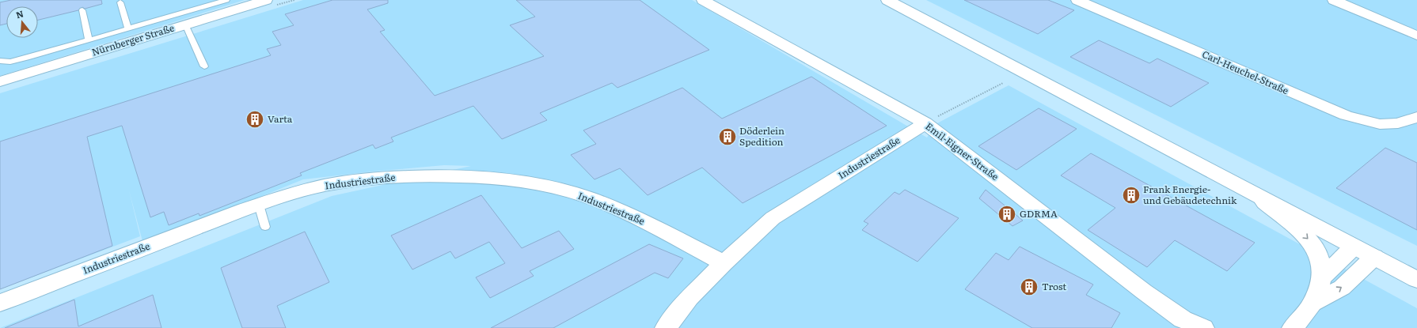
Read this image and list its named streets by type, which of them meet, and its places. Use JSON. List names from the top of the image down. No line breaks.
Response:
{"streets":{"street":["Nürnberger Straße","Carl-Heuchel-Straße","Emil-Eigner-Straße","Industriestraße"]},"crossings":[["Emil-Eigner-Straße","Industriestraße"]],"places":{"building":["Varta","Döderlein Spedition","Frank Energie- und Gebäudetechnik","GDRMA","Trost"]},"north":"top"}
